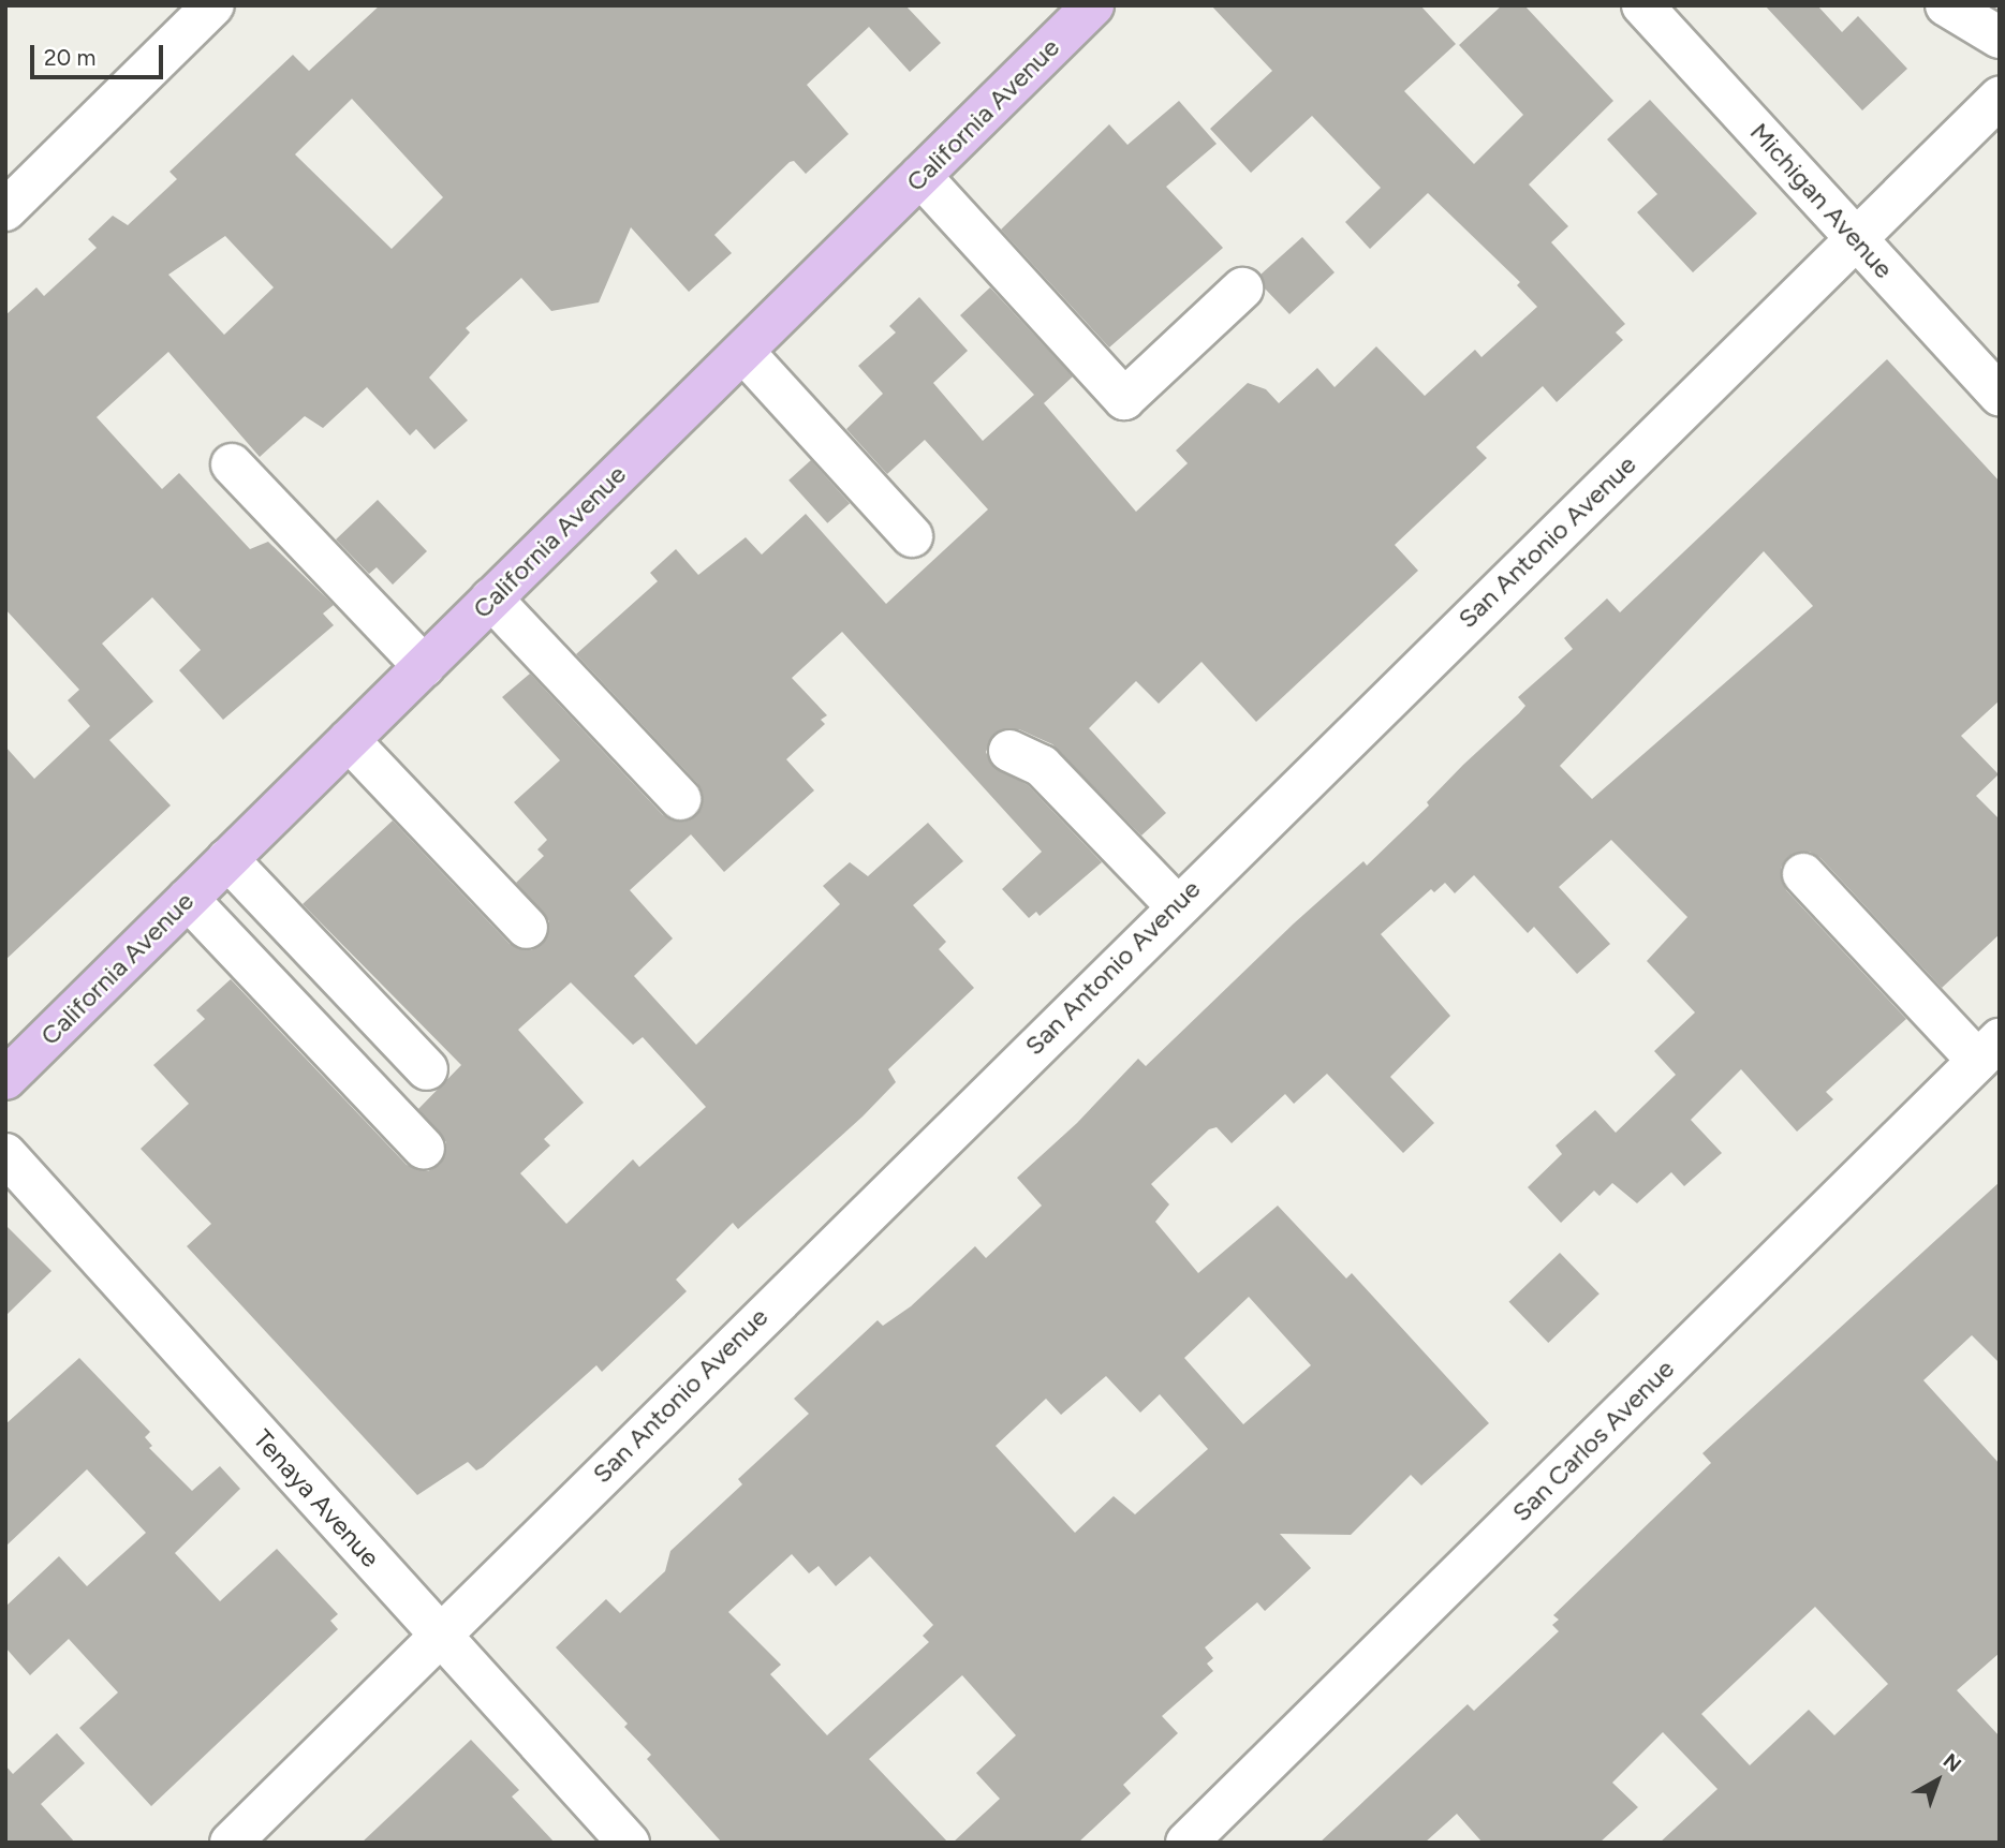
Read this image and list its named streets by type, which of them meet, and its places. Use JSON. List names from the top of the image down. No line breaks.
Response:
{"streets":{"main road":["California Avenue"],"street":["Michigan Avenue","San Antonio Avenue","San Carlos Avenue","Tenaya Avenue"]},"crossings":[["Michigan Avenue","San Antonio Avenue"],["San Antonio Avenue","Tenaya Avenue"]],"scale_bar":"20 m","north":"top right"}
